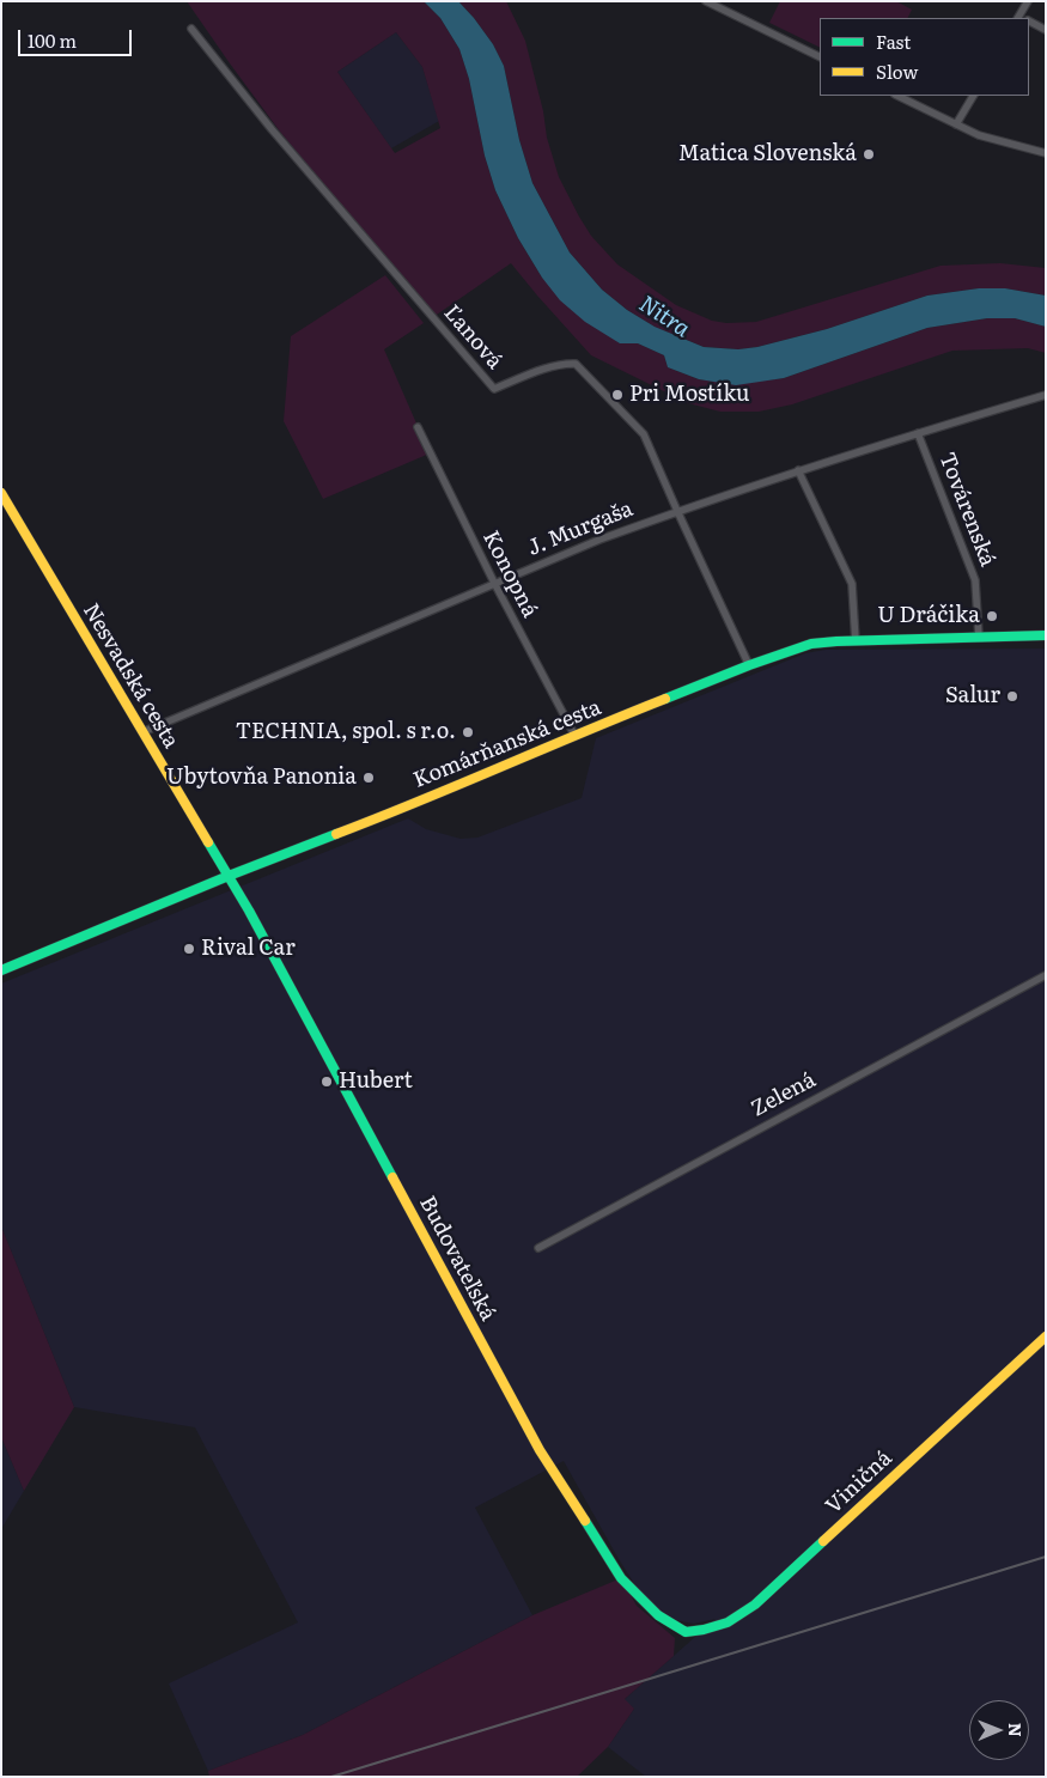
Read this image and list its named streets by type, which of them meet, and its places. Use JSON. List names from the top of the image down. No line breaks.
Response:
{"streets":{"street":["Ľanová","Továrenská","J. Murgaša","Konopná","Nesvadská cesta","Komárňanská cesta","Zelená","Budovateľská","Viničná"]},"crossings":[["Ľanová","J. Murgaša"],["Ľanová","Komárňanská cesta"],["Továrenská","J. Murgaša"],["Továrenská","Komárňanská cesta"],["J. Murgaša","Konopná"],["J. Murgaša","Nesvadská cesta"],["Konopná","Komárňanská cesta"],["Nesvadská cesta","Komárňanská cesta"],["Nesvadská cesta","Budovateľská"],["Komárňanská cesta","Budovateľská"],["Budovateľská","Viničná"]],"water":["Nitra"],"places":["Matica Slovenská","Pri Mostíku","U Dráčika","Salur","TECHNIA, spol. s r.o.","Ubytovňa Panonia","Rival Car","Hubert"],"legend":["Fast","Slow"],"scale_bar":"100 m","north":"right"}
